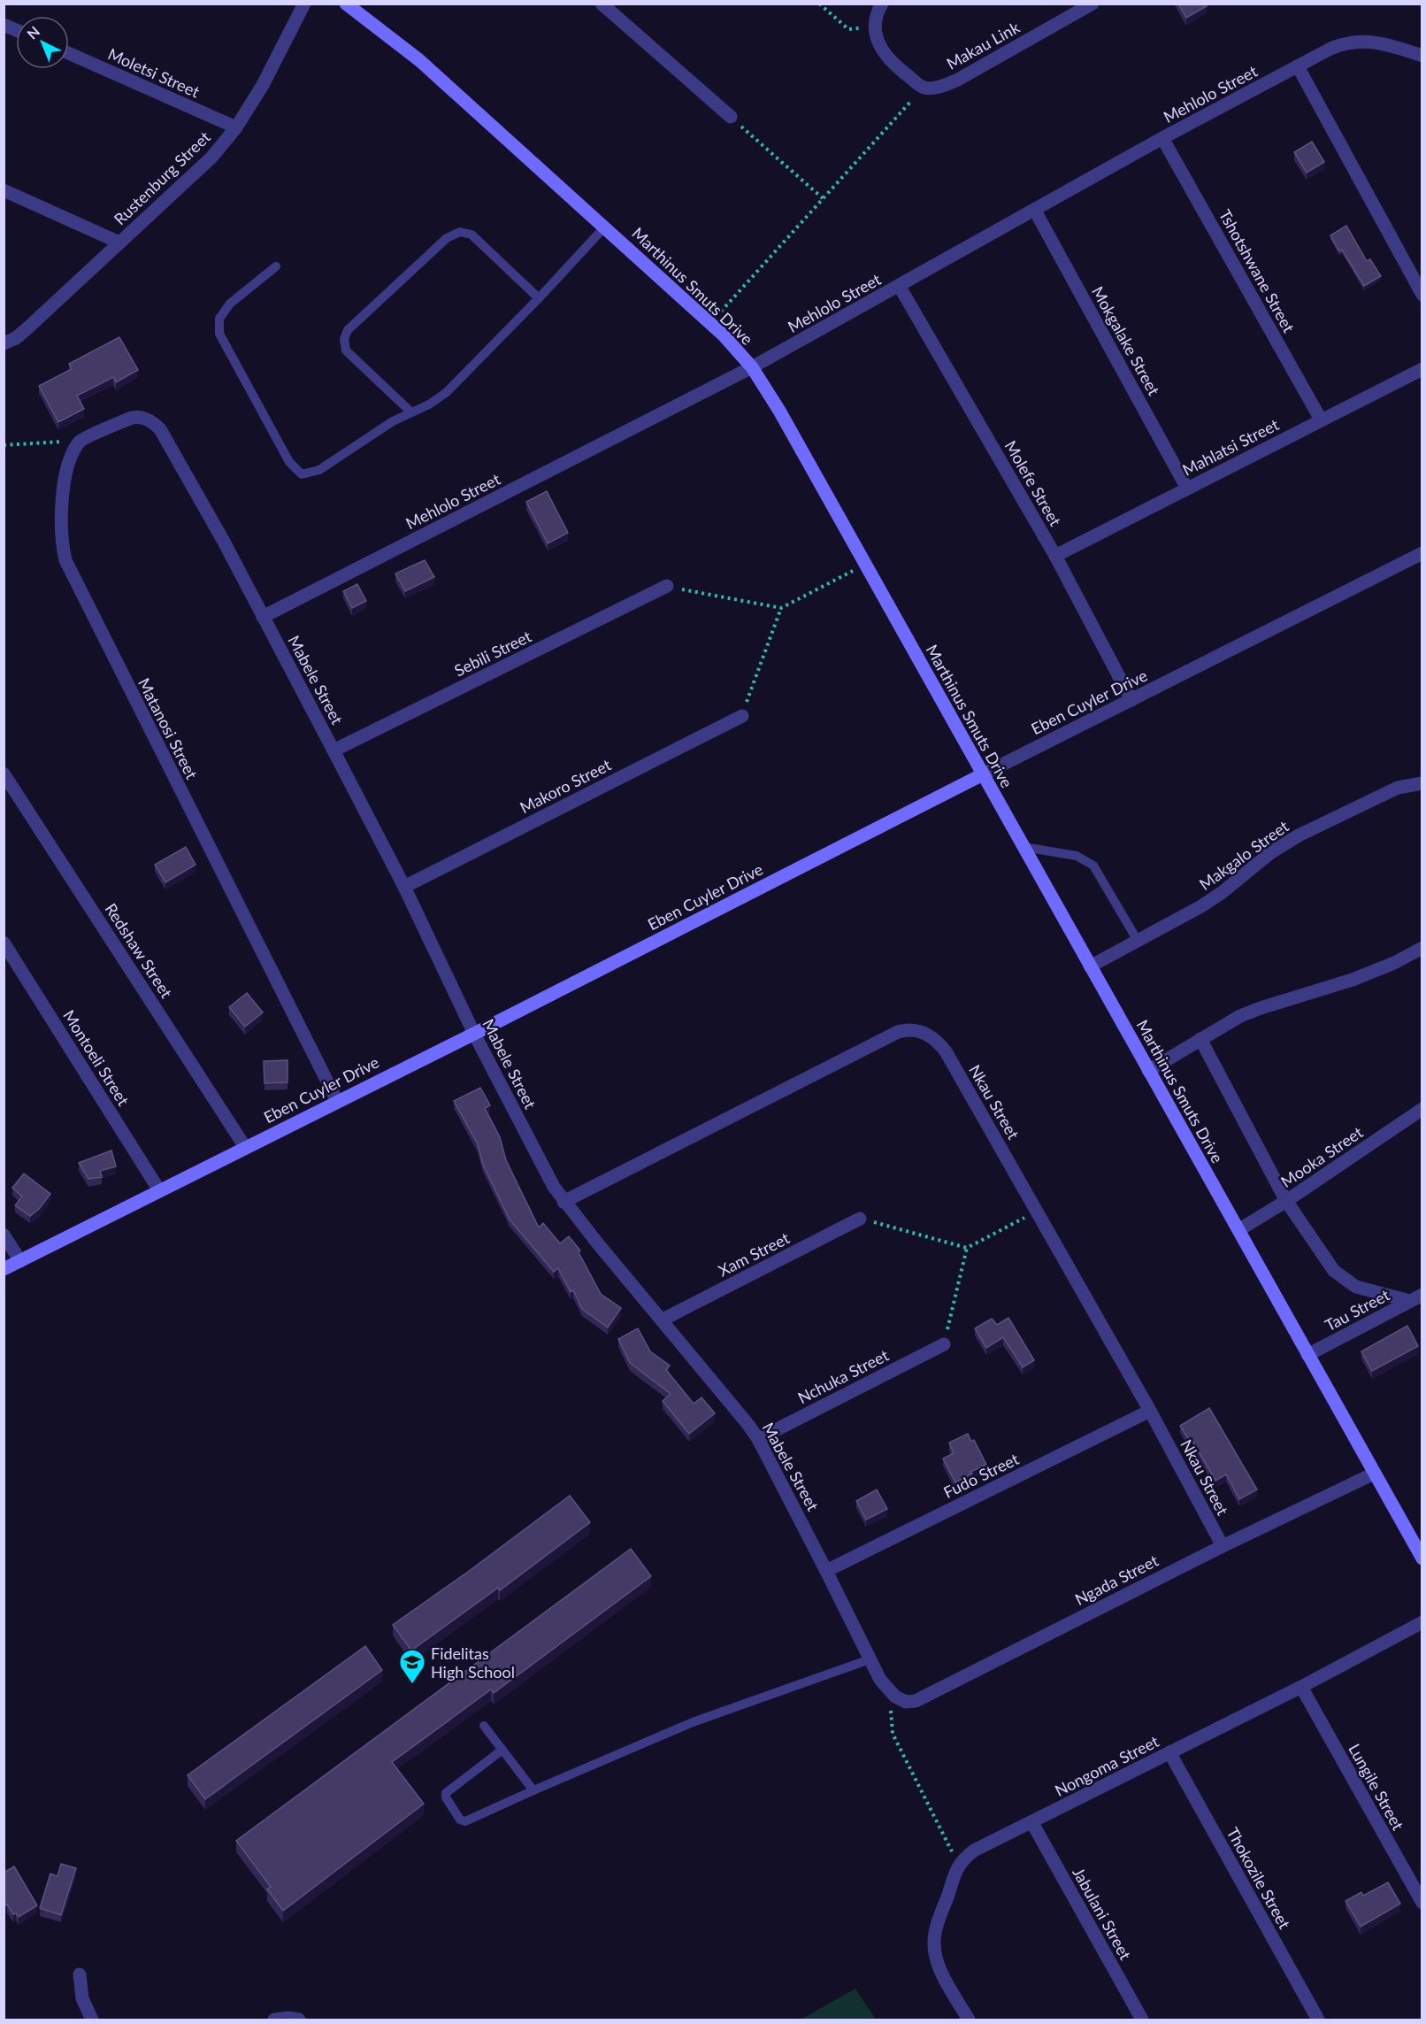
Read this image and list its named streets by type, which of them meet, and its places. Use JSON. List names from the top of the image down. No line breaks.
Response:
{"streets":{"street":["Makau Link","Moletsi Street","Mehlolo Street","Rustenburg Street","Tshotshwane Street","Marthinus Smuts Drive","Mokgalake Street","Mahlatsi Street","Molefe Street","Sebili Street","Mabele Street","Eben Cuyler Drive","Matanosi Street","Makoro Street","Makgalo Street","Redshaw Street","Montoeli Street","Nkau Street","Mooka Street","Xam Street","Tau Street","Nchuka Street","Fudo Street","Ngada Street","Nongoma Street","Lungile Street","Thokozile Street","Jabulani Street"]},"crossings":[["Moletsi Street","Rustenburg Street"],["Mehlolo Street","Tshotshwane Street"],["Mehlolo Street","Marthinus Smuts Drive"],["Mehlolo Street","Mokgalake Street"],["Mehlolo Street","Molefe Street"],["Mehlolo Street","Mabele Street"],["Tshotshwane Street","Mahlatsi Street"],["Marthinus Smuts Drive","Eben Cuyler Drive"],["Marthinus Smuts Drive","Makgalo Street"],["Marthinus Smuts Drive","Mooka Street"],["Marthinus Smuts Drive","Tau Street"],["Marthinus Smuts Drive","Ngada Street"],["Mokgalake Street","Mahlatsi Street"],["Mahlatsi Street","Molefe Street"],["Molefe Street","Eben Cuyler Drive"],["Sebili Street","Mabele Street"],["Mabele Street","Eben Cuyler Drive"],["Mabele Street","Matanosi Street"],["Mabele Street","Makoro Street"],["Mabele Street","Nkau Street"],["Mabele Street","Xam Street"],["Mabele Street","Nchuka Street"],["Mabele Street","Fudo Street"],["Mabele Street","Ngada Street"],["Eben Cuyler Drive","Matanosi Street"],["Eben Cuyler Drive","Redshaw Street"],["Eben Cuyler Drive","Montoeli Street"],["Nkau Street","Fudo Street"],["Nkau Street","Ngada Street"],["Nongoma Street","Lungile Street"],["Nongoma Street","Thokozile Street"],["Nongoma Street","Jabulani Street"]],"places":{"school or university":["Fidelitas High School"]},"north":"top left"}
